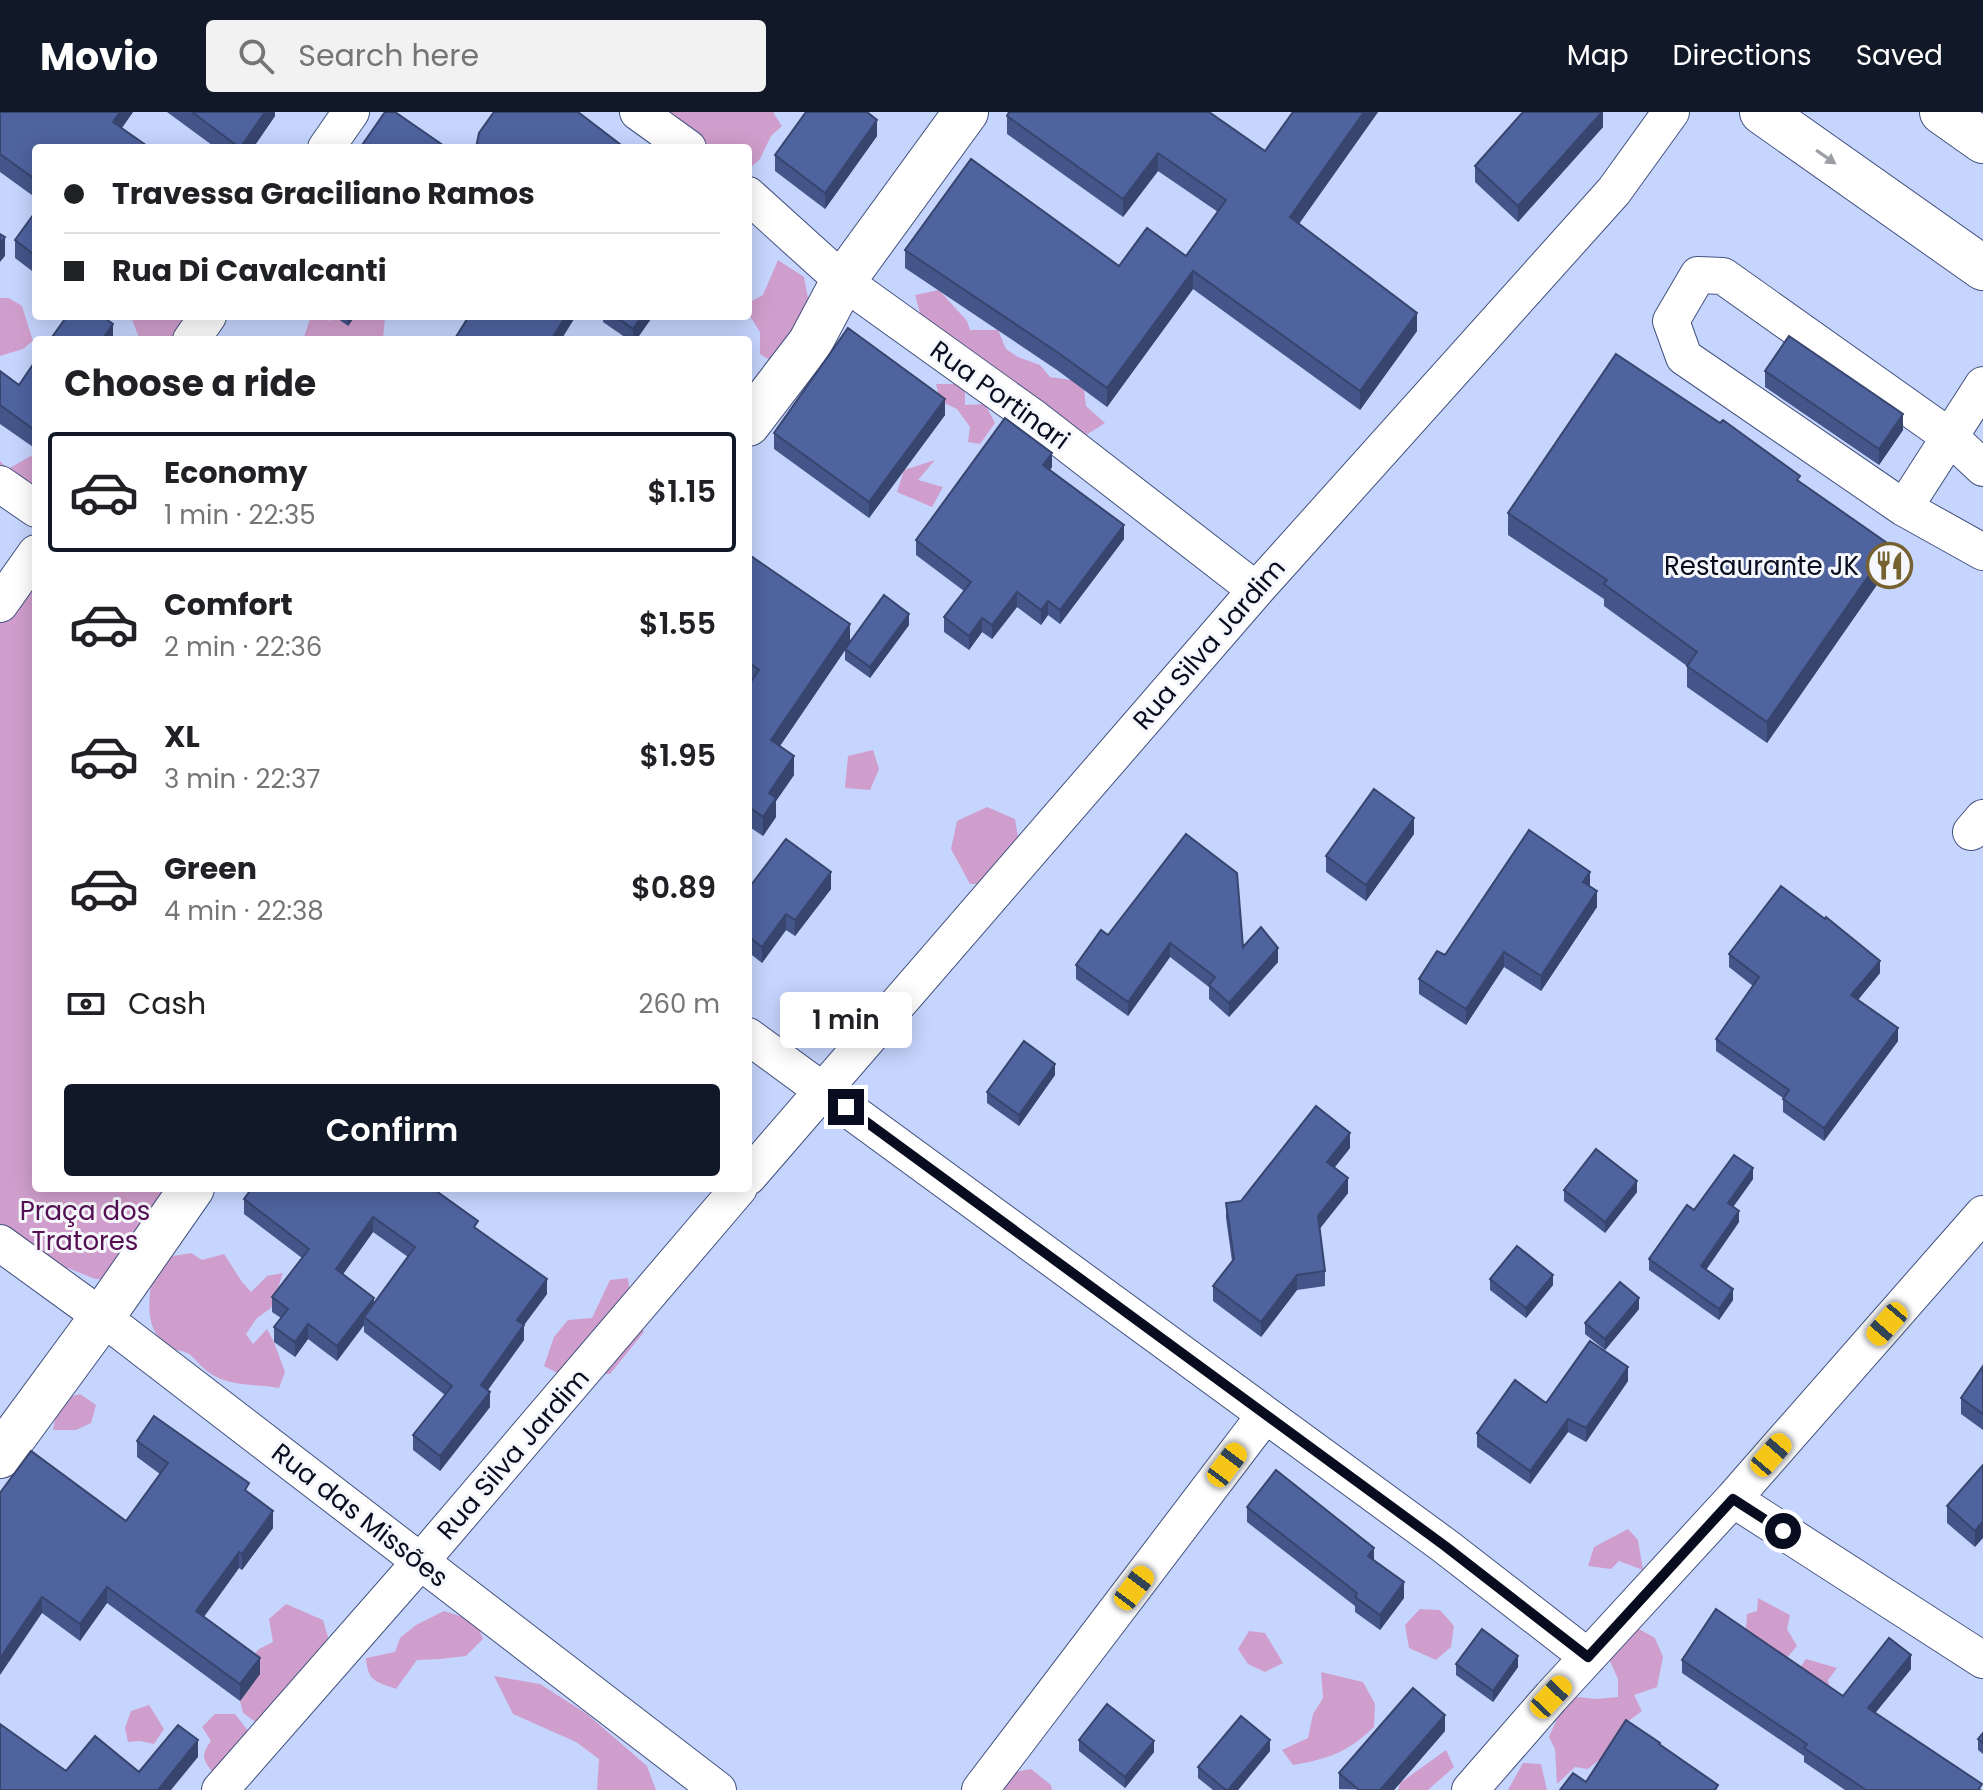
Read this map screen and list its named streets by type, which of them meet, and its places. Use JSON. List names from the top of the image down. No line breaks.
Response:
{"streets":{"street":["Rua Portinari","Rua Silva Jardim","Rua das Missões"]},"crossings":[["Rua Portinari","Rua Silva Jardim"],["Rua Silva Jardim","Rua das Missões"]],"parks":["Praça dos Tratores"],"places":{"restaurant":["Restaurante JK"]},"page":{"header":"Movio","search":"Search here","nav":["Map","Directions","Saved"],"banner":["Travessa Graciliano Ramos","Rua Di Cavalcanti"],"heading":"Choose a ride","list":[{"name":"Economy","note":"1 min · 22:35","value":"$1.15"},{"name":"Comfort","note":"2 min · 22:36","value":"$1.55"},{"name":"XL","note":"3 min · 22:37","value":"$1.95"},{"name":"Green","note":"4 min · 22:38","value":"$0.89"}],"pay":["Cash","260 m"],"bubble":"1 min","buttons":"Confirm"}}
